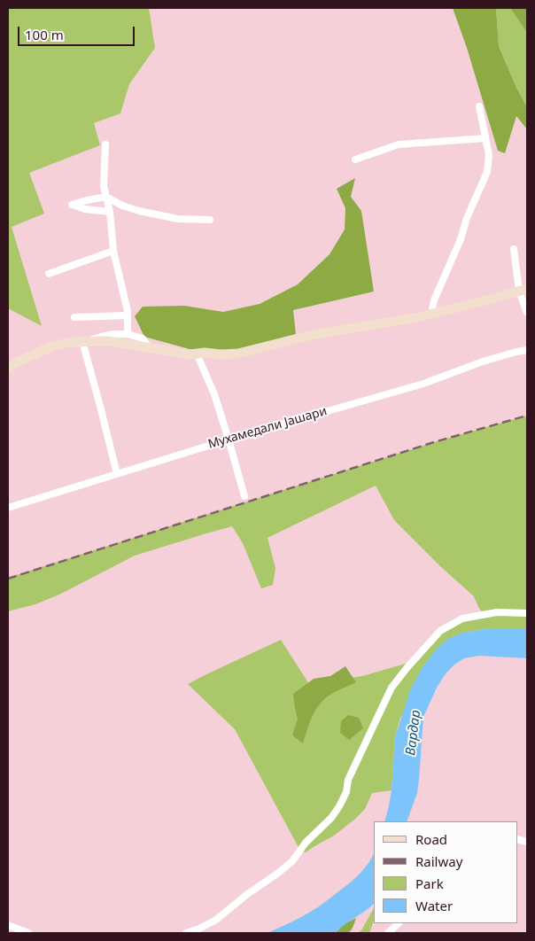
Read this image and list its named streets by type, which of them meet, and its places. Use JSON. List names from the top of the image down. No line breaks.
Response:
{"streets":{"street":["Мухамедали Јашари"]},"water":["Вардар"],"legend":["Road","Railway","Park","Water"],"scale_bar":"100 m"}
